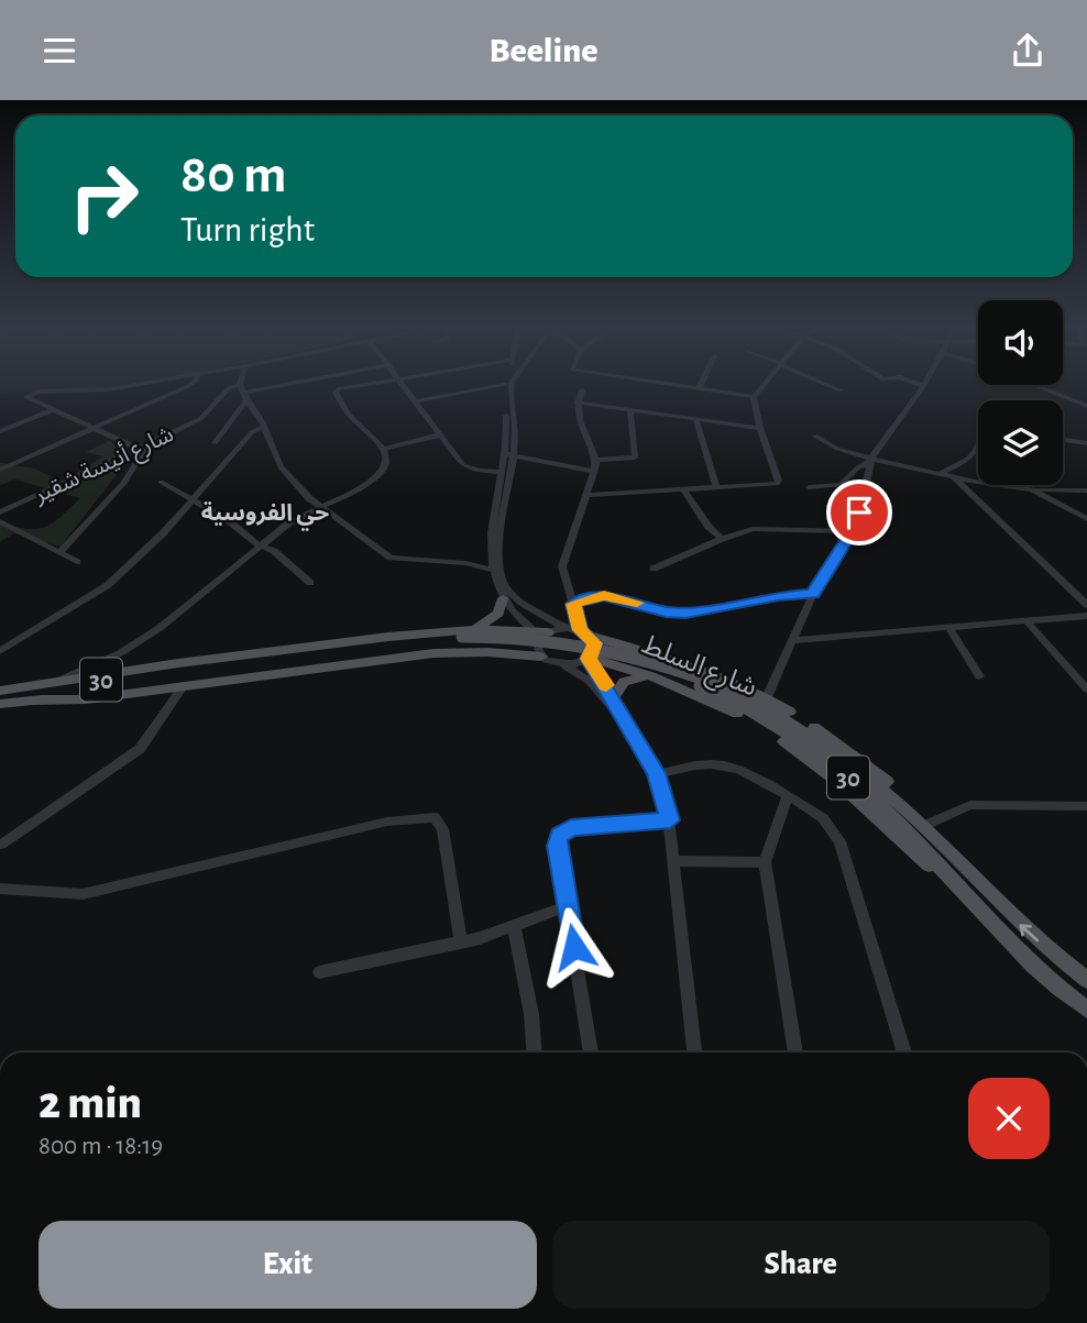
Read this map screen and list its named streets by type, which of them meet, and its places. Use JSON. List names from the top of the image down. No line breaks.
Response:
{"streets":{"main road":["شارع السلط","30"],"street":["شارع أنيسة شقير"]},"districts":["حي الفروسية"],"page":{"header":"Beeline","turn":["80 m","Turn right"],"heading":["2 min","800 m · 18:19"],"buttons":["Exit","Share"]}}
